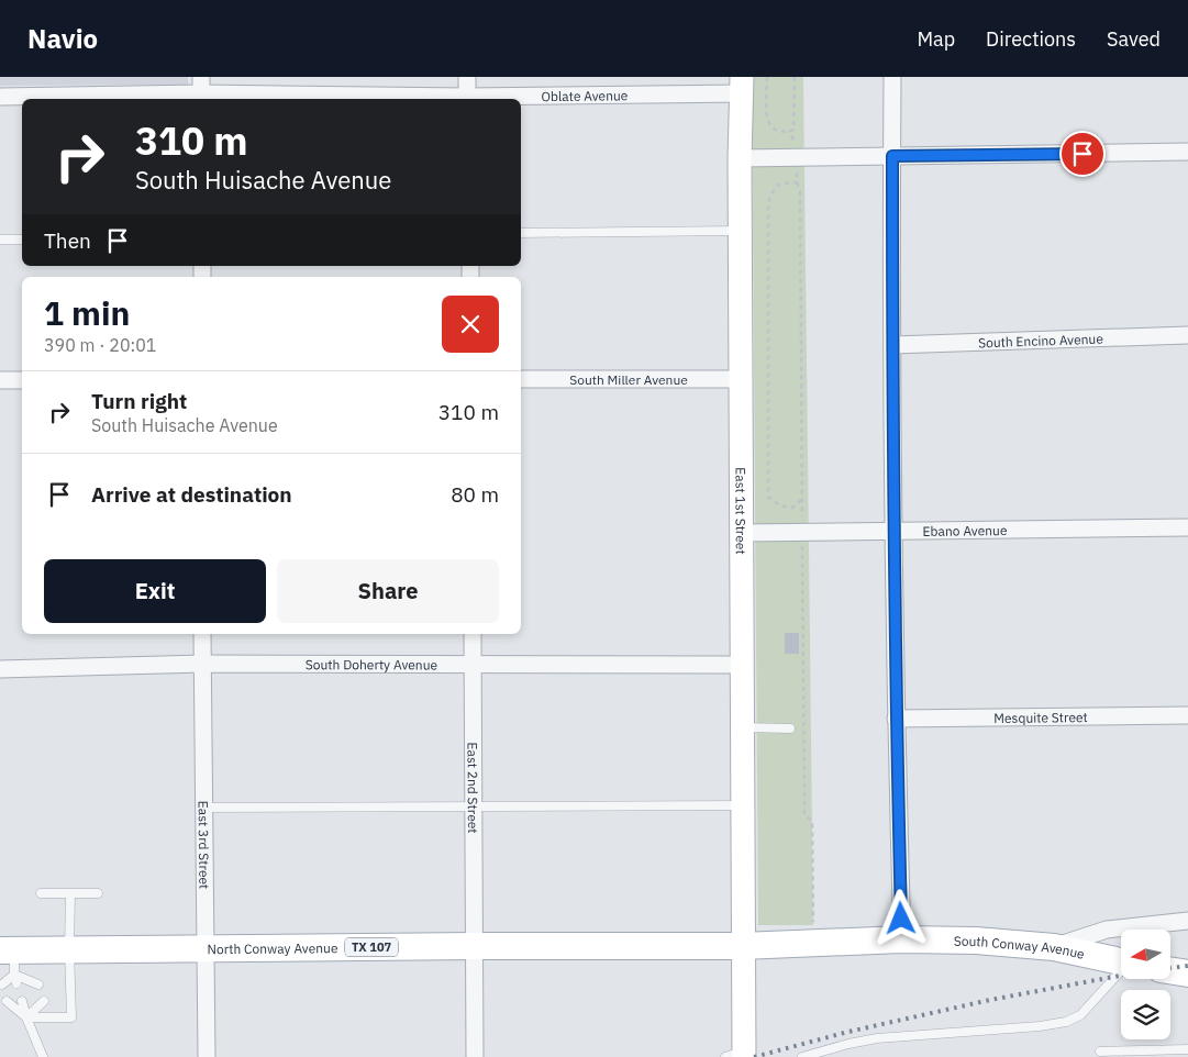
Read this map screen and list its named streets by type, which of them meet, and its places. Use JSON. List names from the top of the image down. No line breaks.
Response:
{"streets":{"main road":["TX 107","South Conway Avenue","North Conway Avenue"],"street":["Oblate Avenue","South Encino Avenue","South Miller Avenue","East 1st Street","Ebano Avenue","South Doherty Avenue","Mesquite Street","East 2nd Street","East 3rd Street"]},"crossings":[["Oblate Avenue","East 1st Street"],["South Miller Avenue","East 1st Street"],["East 1st Street","Ebano Avenue"],["East 1st Street","South Doherty Avenue"],["East 1st Street","South Conway Avenue"],["East 1st Street","North Conway Avenue"],["South Doherty Avenue","East 2nd Street"],["South Doherty Avenue","East 3rd Street"],["East 2nd Street","North Conway Avenue"],["East 3rd Street","North Conway Avenue"],["South Conway Avenue","North Conway Avenue"]],"north":"left","page":{"header":"Navio","nav":["Map","Directions","Saved"],"turn":["310 m","South Huisache Avenue"],"then":"Then","heading":["1 min","390 m · 20:01"],"list":[{"name":"Turn right","note":"South Huisache Avenue","value":"310 m"},{"name":"Arrive at destination","value":"80 m"}],"buttons":["Exit","Share"]}}
